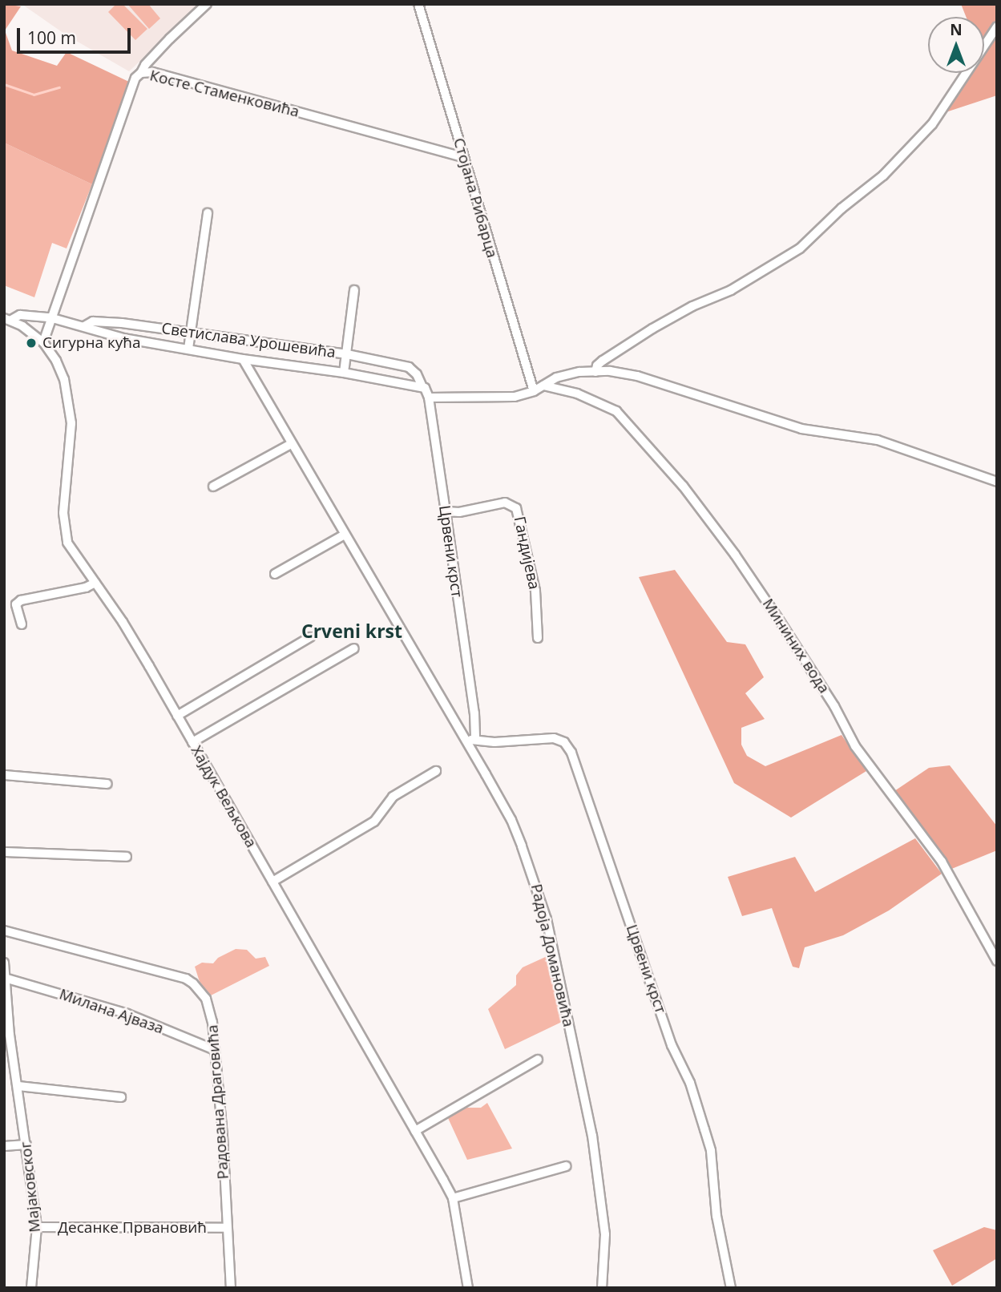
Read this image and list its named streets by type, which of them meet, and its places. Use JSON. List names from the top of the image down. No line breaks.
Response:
{"streets":{"street":["Косте Стаменковића","Стојана Рибарца","Светислава Урошевића","Црвени крст","Гандијева","Мининих вода","Хајдук Вељкова","Радоја Домановића","Милана Ајваза","Радована Драговића","Мајаковског","Десанке Првановић"]},"crossings":[["Косте Стаменковића","Стојана Рибарца"],["Косте Стаменковића","Светислава Урошевића"],["Косте Стаменковића","Хајдук Вељкова"],["Светислава Урошевића","Црвени крст"],["Светислава Урошевића","Хајдук Вељкова"],["Светислава Урошевића","Радоја Домановића"],["Црвени крст","Гандијева"],["Црвени крст","Радоја Домановића"],["Милана Ајваза","Радована Драговића"],["Милана Ајваза","Мајаковског"],["Радована Драговића","Десанке Првановић"],["Мајаковског","Десанке Првановић"]],"districts":["Crveni krst"],"places":["Сигурна кућа"],"scale_bar":"100 m","north":"top"}
